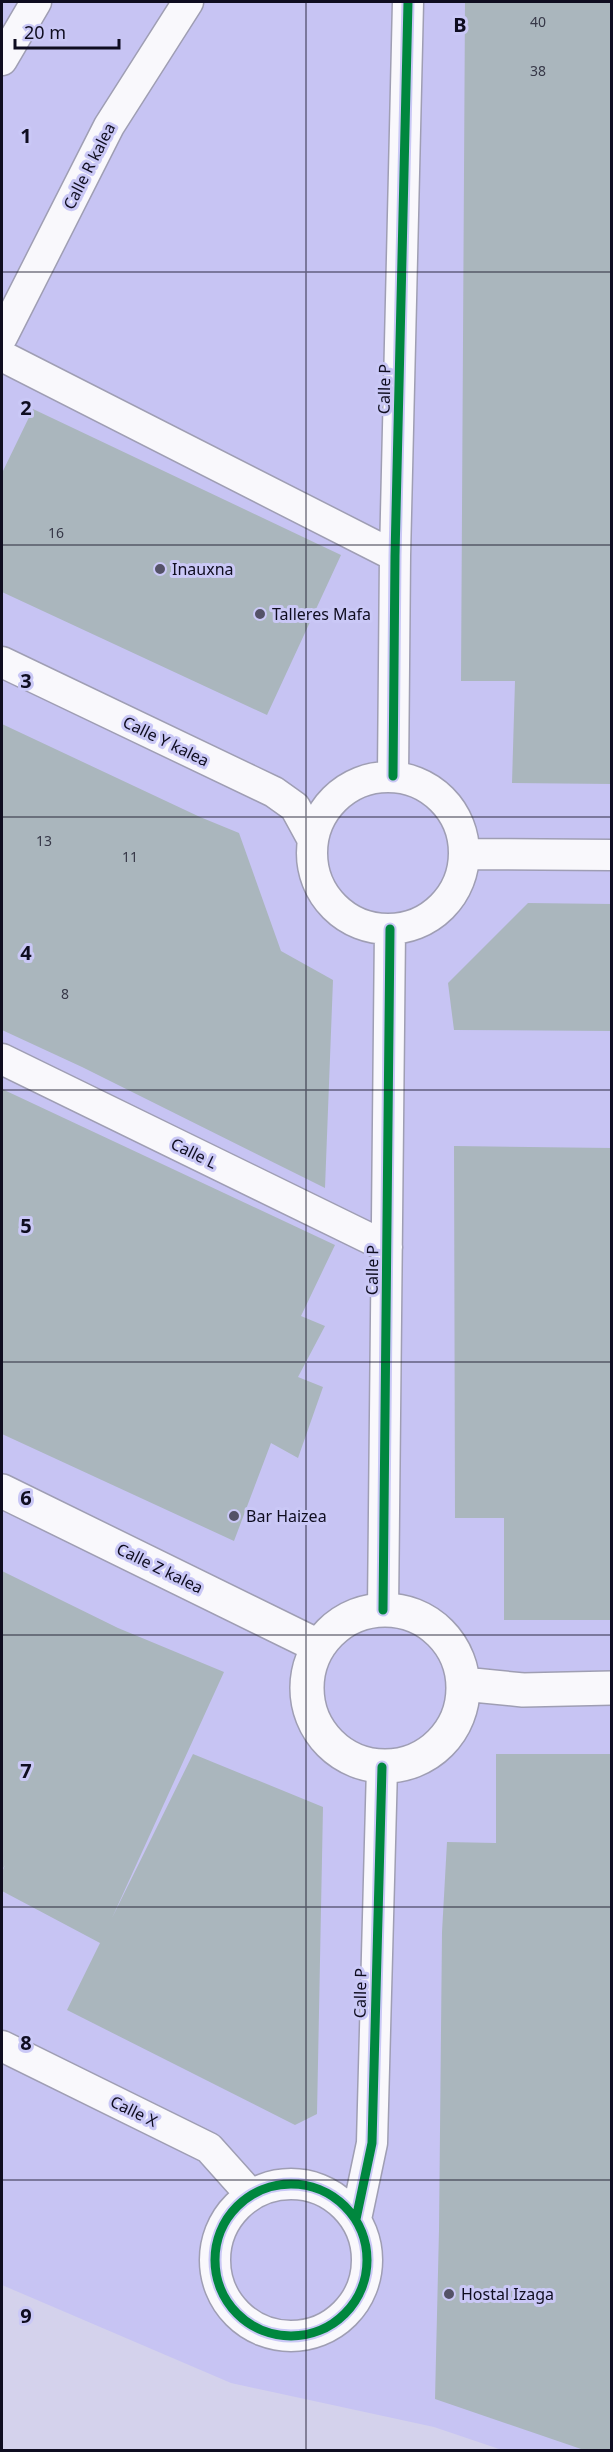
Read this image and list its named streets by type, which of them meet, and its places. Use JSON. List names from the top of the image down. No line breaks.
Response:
{"streets":{"street":["Calle R kalea","Calle P","Calle Y kalea","Calle L","Calle Z kalea","Calle X"]},"crossings":[["Calle P","Calle Y kalea"],["Calle P","Calle L"],["Calle P","Calle Z kalea"],["Calle P","Calle X"]],"places":["Inauxna","Talleres Mafa","Bar Haizea","Hostal Izaga"],"house_numbers":["40","38","16","13","11","8"],"scale_bar":"20 m","grid":{"columns":["B"],"rows":["1","2","3","4","5","6","7","8","9"]}}
